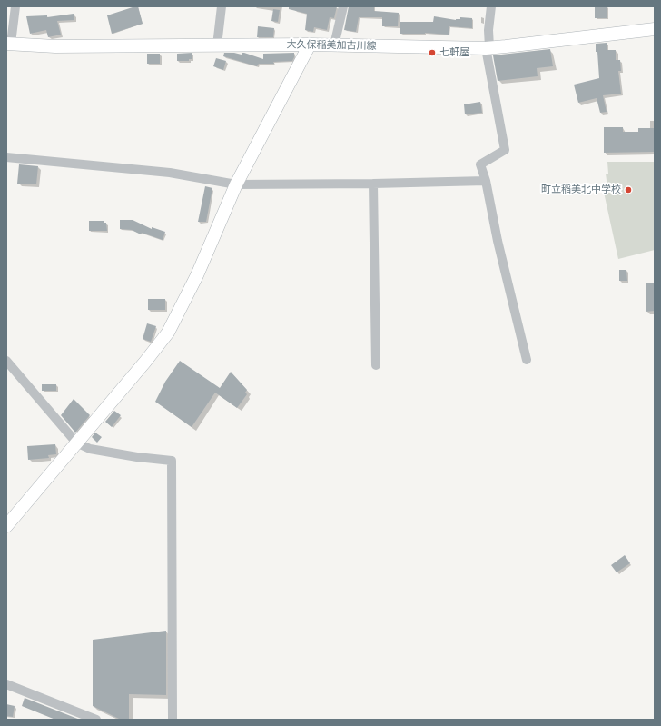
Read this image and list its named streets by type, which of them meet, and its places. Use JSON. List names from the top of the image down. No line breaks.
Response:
{"streets":{"main road":["大久保稲美加古川線"]},"places":["七軒屋","町立稲美北中学校"]}
